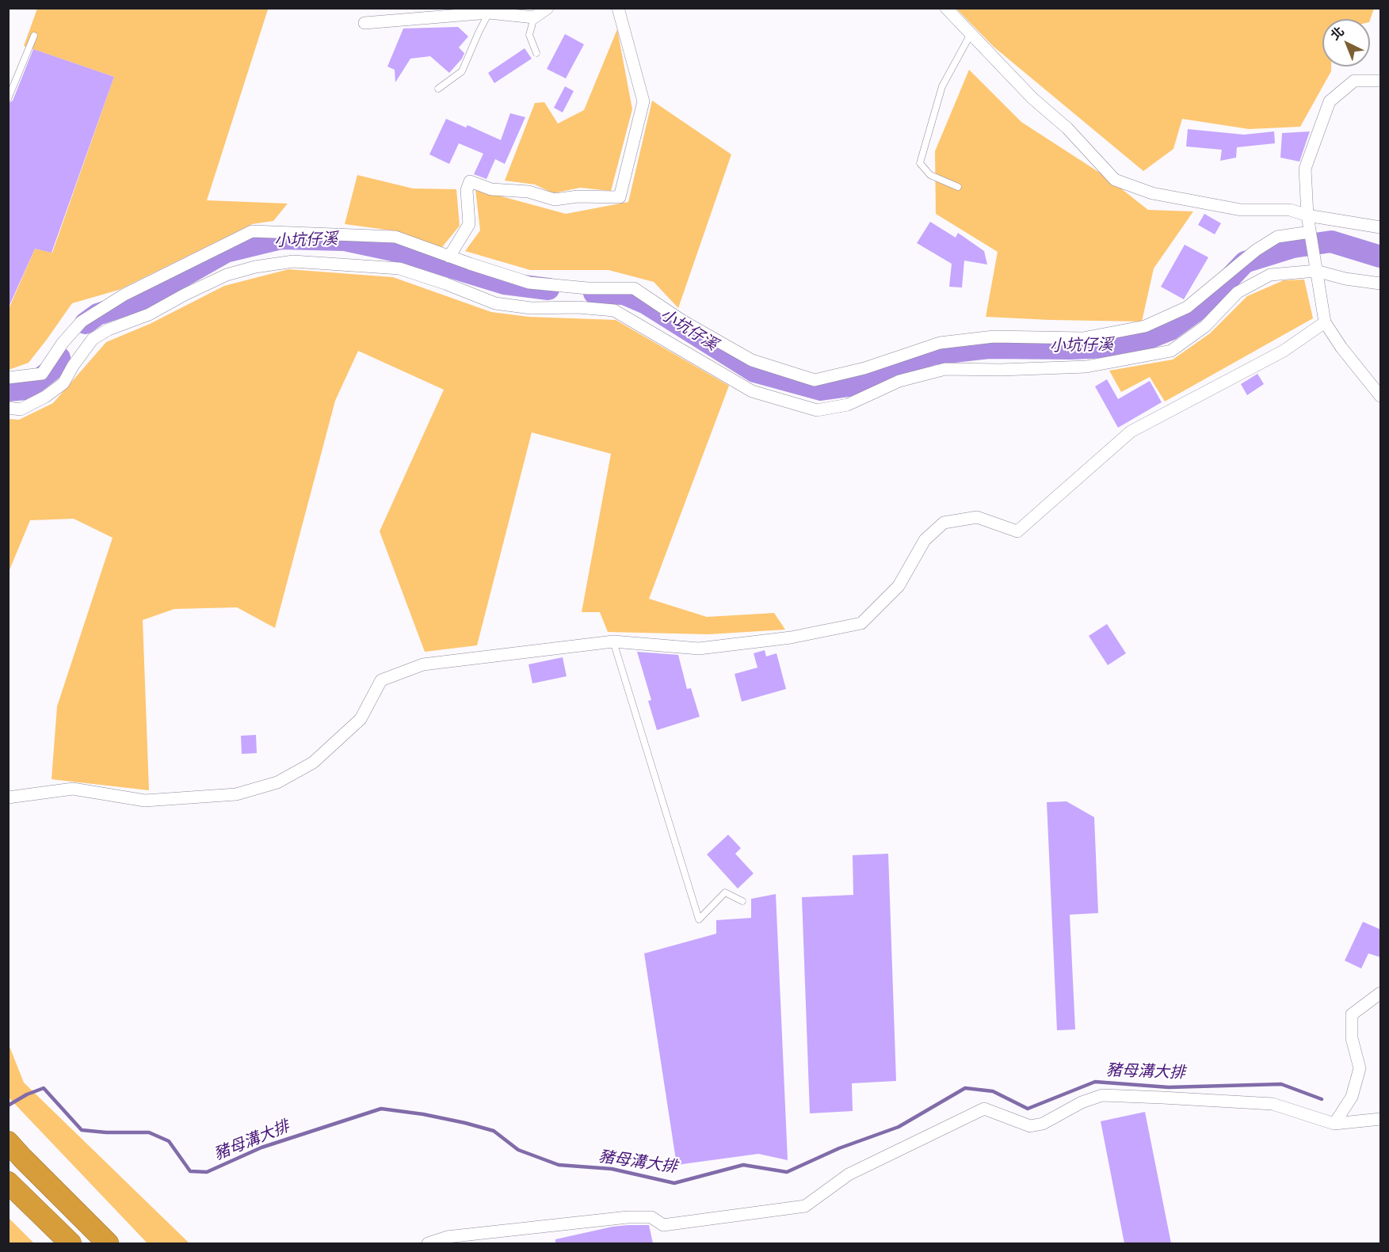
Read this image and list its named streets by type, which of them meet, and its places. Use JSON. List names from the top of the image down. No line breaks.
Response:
{"water":["小坑仔溪","豬母溝大排"],"north":"top left"}
